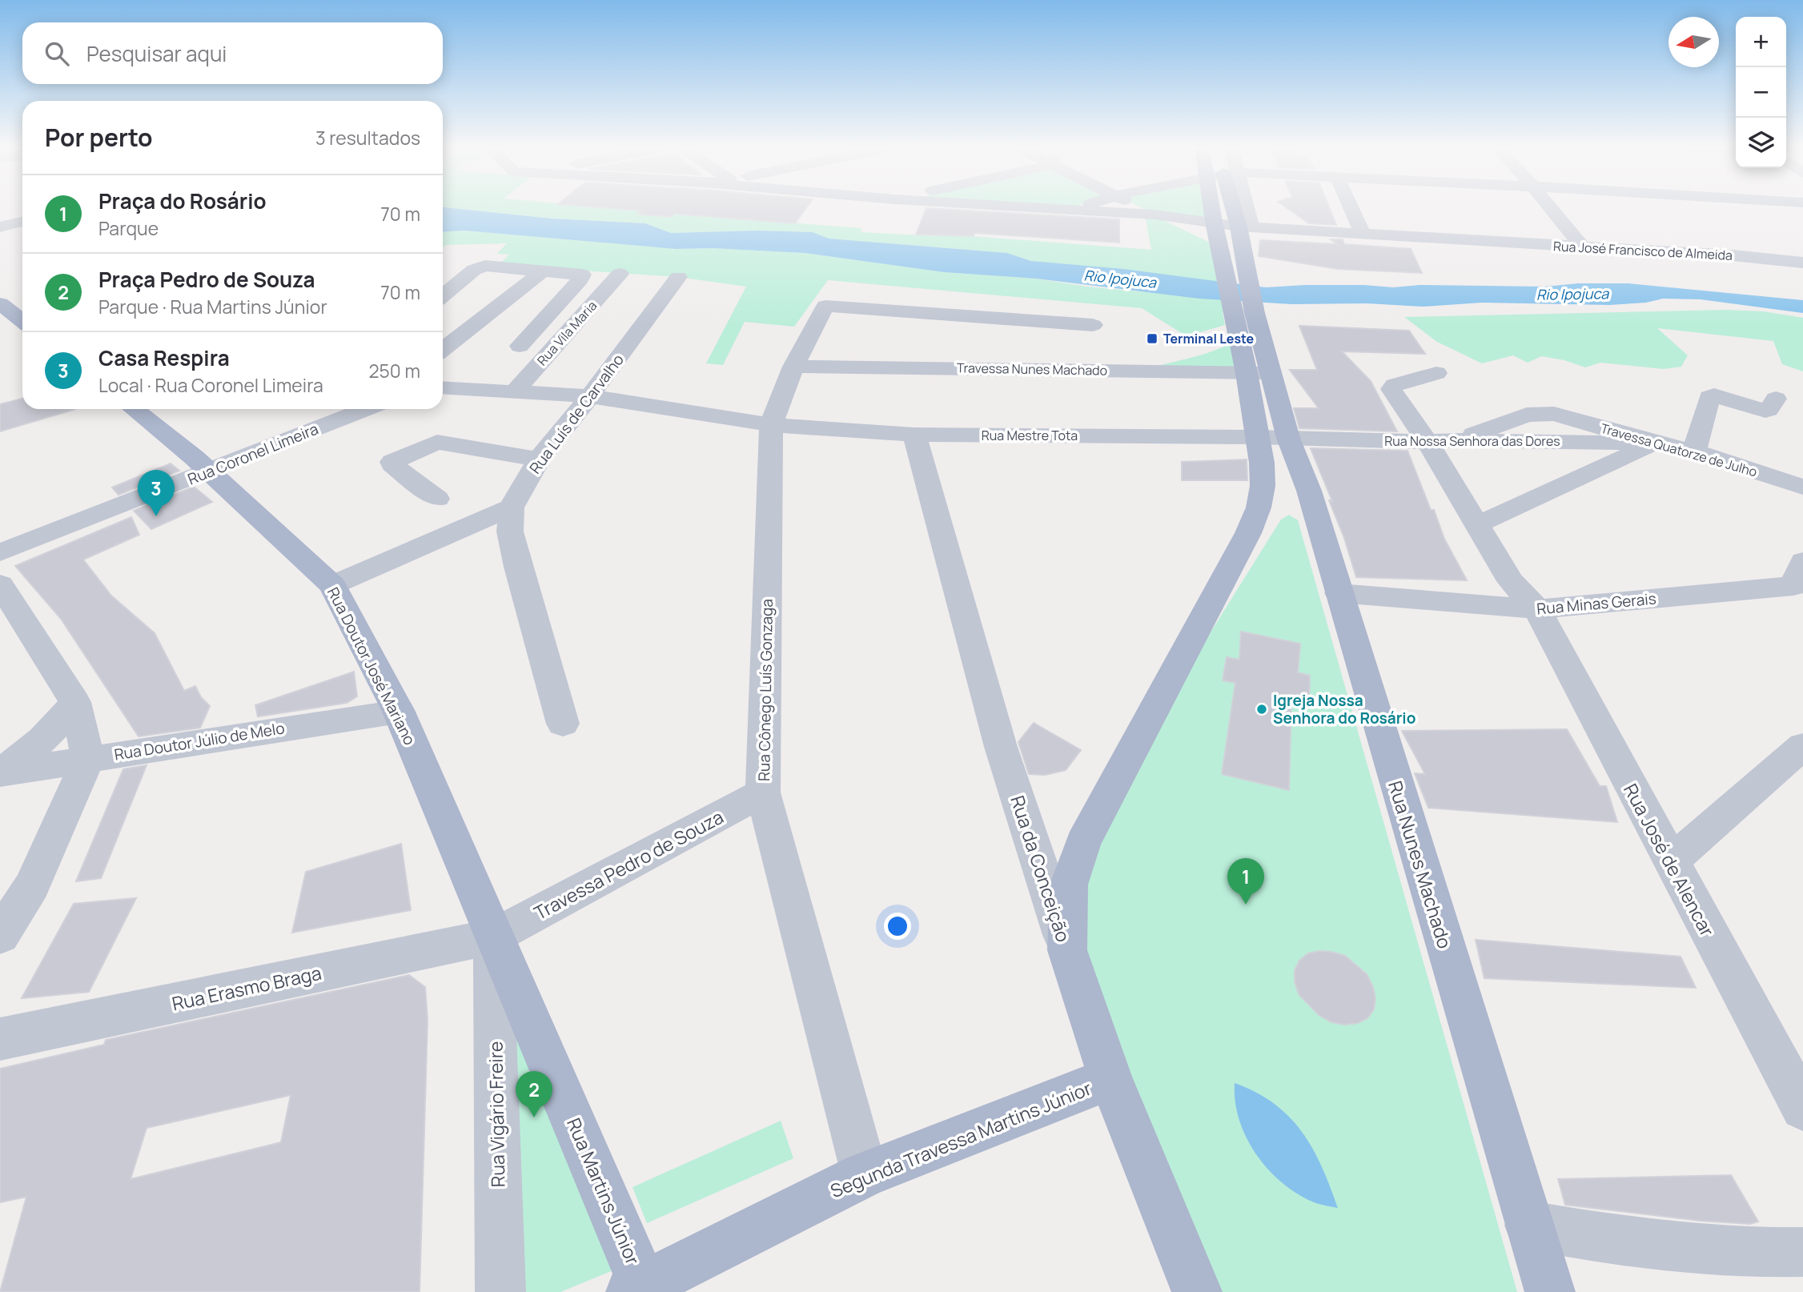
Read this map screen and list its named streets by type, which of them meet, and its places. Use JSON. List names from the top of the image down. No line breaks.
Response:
{"streets":{"main road":["Rua Doutor José Mariano","Rua Nunes Machado","Rua da Conceição","Segunda Travessa Martins Júnior","Rua Martins Júnior"],"street":["Rua José Francisco de Almeida","Rua Vila Maria","Travessa Nunes Machado","Rua Luís de Carvalho","Rua Mestre Tota","Rua Nossa Senhora das Dores","Travessa Quatorze de Julho","Rua Coronel Limeira","Rua Minas Gerais","Rua Cônego Luís Gonzaga","Rua Doutor Júlio de Melo","Rua José de Alencar","Travessa Pedro de Souza","Rua Erasmo Braga","Rua Vigário Freire"]},"crossings":[["Rua Vila Maria","Rua Mestre Tota"],["Travessa Nunes Machado","Rua Cônego Luís Gonzaga"],["Rua Luís de Carvalho","Rua Mestre Tota"],["Rua Mestre Tota","Rua Nossa Senhora das Dores"],["Rua Mestre Tota","Rua Cônego Luís Gonzaga"],["Rua Mestre Tota","Rua Nunes Machado"],["Rua Mestre Tota","Rua da Conceição"],["Rua Nossa Senhora das Dores","Travessa Quatorze de Julho"],["Rua Nossa Senhora das Dores","Rua José de Alencar"],["Rua Nossa Senhora das Dores","Rua Nunes Machado"],["Rua Coronel Limeira","Rua Doutor José Mariano"],["Rua Minas Gerais","Rua José de Alencar"],["Rua Minas Gerais","Rua Nunes Machado"],["Rua Doutor José Mariano","Rua Doutor Júlio de Melo"],["Rua Doutor José Mariano","Travessa Pedro de Souza"],["Rua Doutor José Mariano","Rua Erasmo Braga"],["Rua Doutor José Mariano","Rua Vigário Freire"],["Rua Doutor José Mariano","Rua Martins Júnior"],["Rua Cônego Luís Gonzaga","Travessa Pedro de Souza"],["Rua Cônego Luís Gonzaga","Segunda Travessa Martins Júnior"],["Travessa Pedro de Souza","Rua Erasmo Braga"],["Travessa Pedro de Souza","Rua Vigário Freire"],["Travessa Pedro de Souza","Rua Martins Júnior"],["Rua da Conceição","Segunda Travessa Martins Júnior"],["Rua Erasmo Braga","Rua Vigário Freire"],["Rua Erasmo Braga","Rua Martins Júnior"],["Rua Vigário Freire","Rua Martins Júnior"],["Segunda Travessa Martins Júnior","Rua Martins Júnior"]],"water":["Rio Ipojuca"],"places":{"transit":["Terminal Leste"],"other":["Igreja Nossa Senhora do Rosário"]},"north":"left","page":{"map_buttons":["+","−"],"search":"Pesquisar aqui","heading":["Por perto","3 resultados"],"list":[{"mark":"1","name":"Praça do Rosário","note":"Parque","value":"70 m"},{"mark":"2","name":"Praça Pedro de Souza","note":"Parque · Rua Martins Júnior","value":"70 m"},{"mark":"3","name":"Casa Respira","note":"Local · Rua Coronel Limeira","value":"250 m"}],"pins":["3","1","2"]}}
